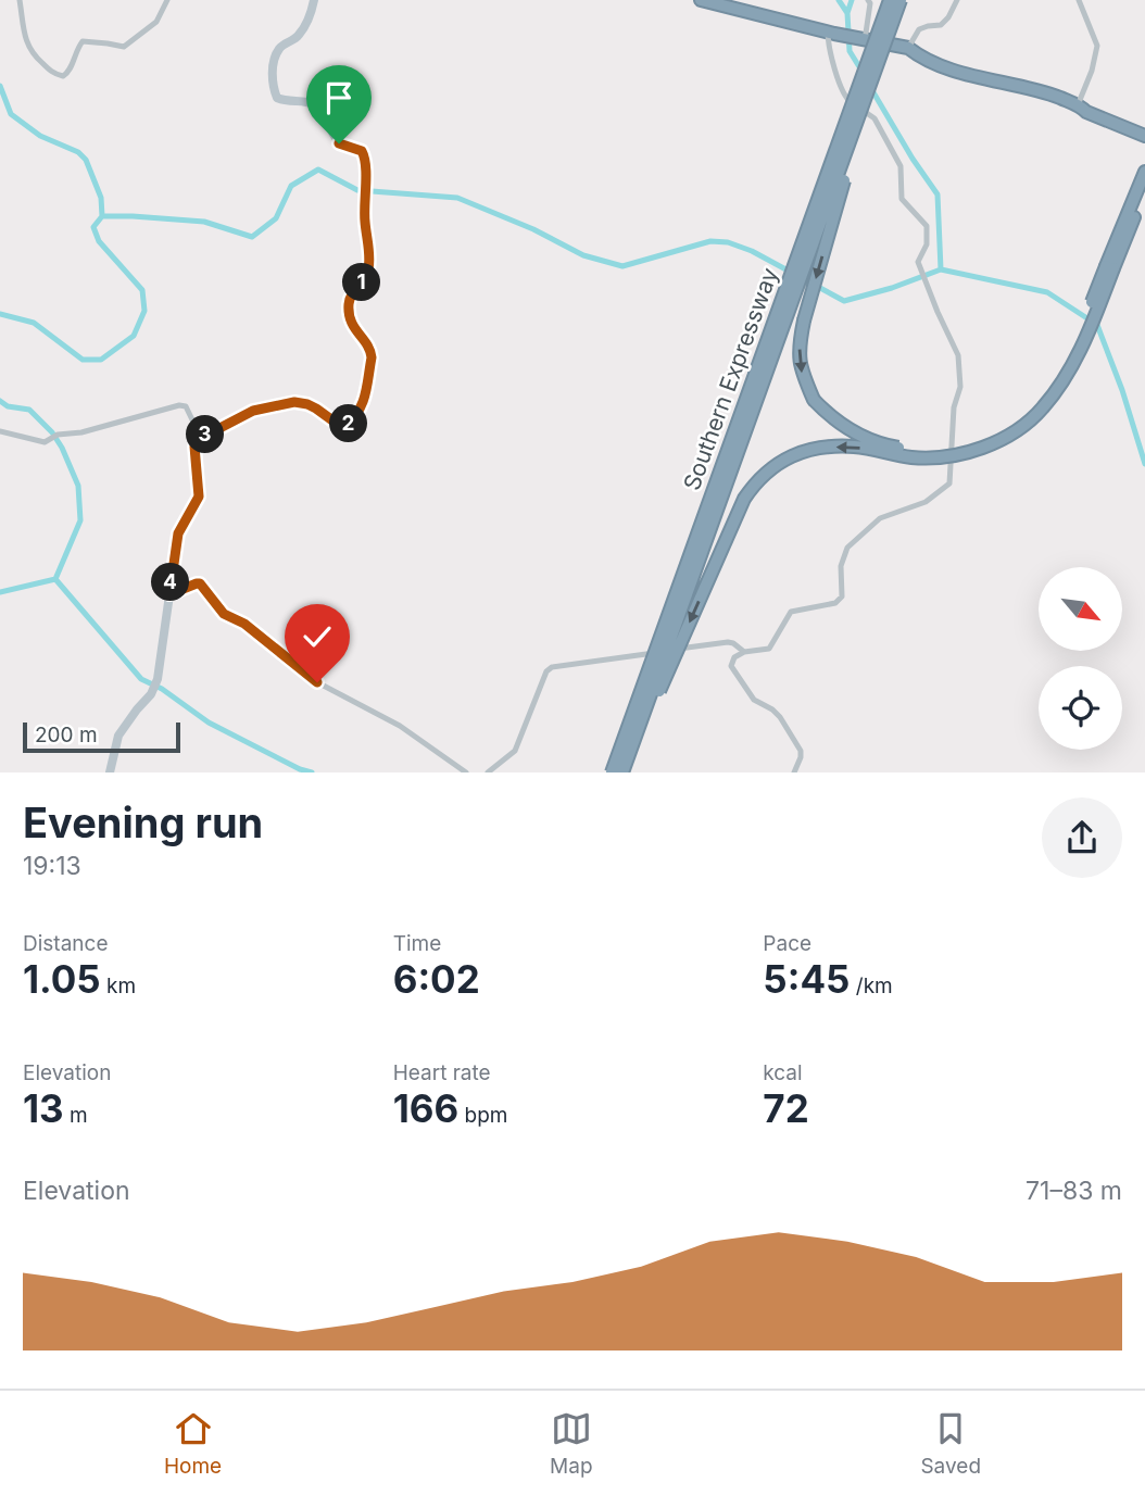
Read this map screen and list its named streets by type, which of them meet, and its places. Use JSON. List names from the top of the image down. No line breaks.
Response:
{"streets":{"highway":["Southern Expressway"]},"scale_bar":"200 m","north":"bottom right","page":{"pins":["1","2","3","4"],"scale":"200 m","heading":["Evening run","19:13"],"stats":[["Distance","1.05 km"],["Time","6:02"],["Pace","5:45 /km"],["Elevation","13 m"],["Heart rate","166 bpm"],["kcal","72"]],"chart":["Elevation","71–83 m"],"tabs":["Home","Map","Saved"]}}
